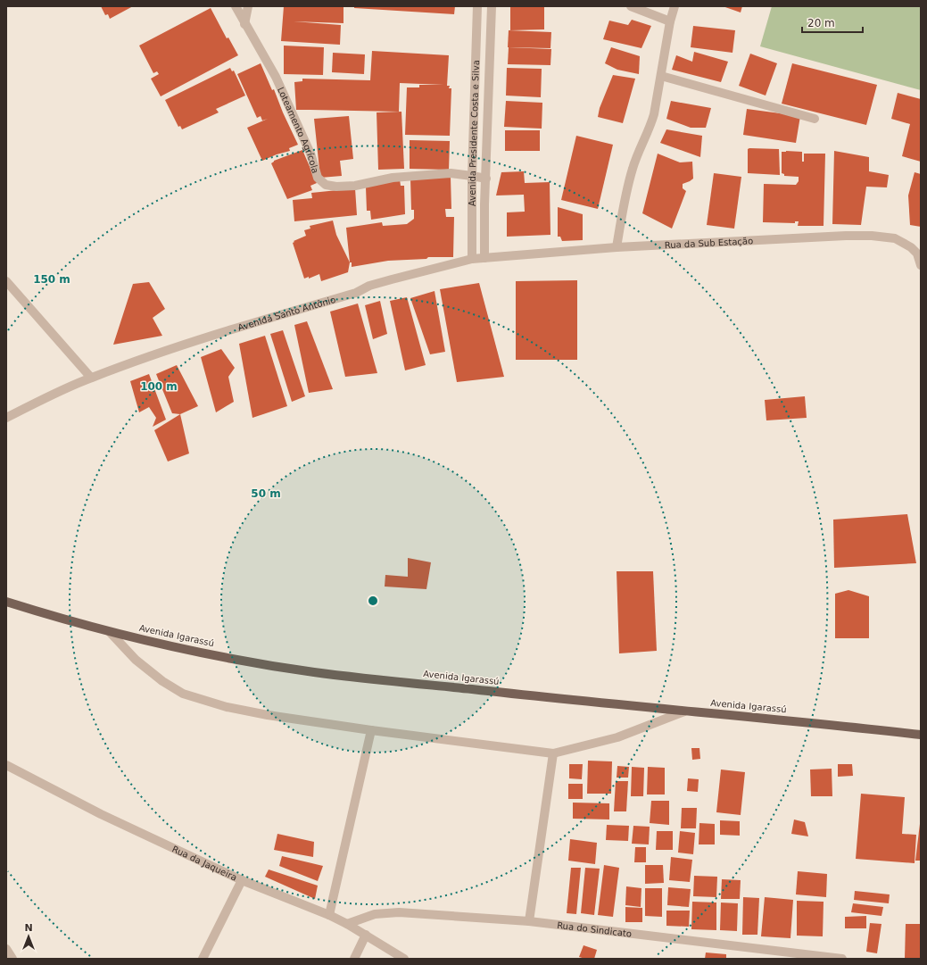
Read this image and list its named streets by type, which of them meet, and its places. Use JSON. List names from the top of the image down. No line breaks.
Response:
{"streets":{"main road":["Avenida Igarassú"],"street":["Loteamento Agrícola","Avenida Presidente Costa e Silva","Rua da Sub Estação","Avenida Santo Antônio","Rua da Jaqueira","Rua do Sindicato"]},"crossings":[["Loteamento Agrícola","Avenida Presidente Costa e Silva"],["Avenida Presidente Costa e Silva","Rua da Sub Estação"],["Avenida Presidente Costa e Silva","Avenida Santo Antônio"],["Rua da Sub Estação","Avenida Santo Antônio"],["Rua da Jaqueira","Rua do Sindicato"]],"scale_bar":"20 m","north":"top","rings":["150 m","100 m","50 m"]}
